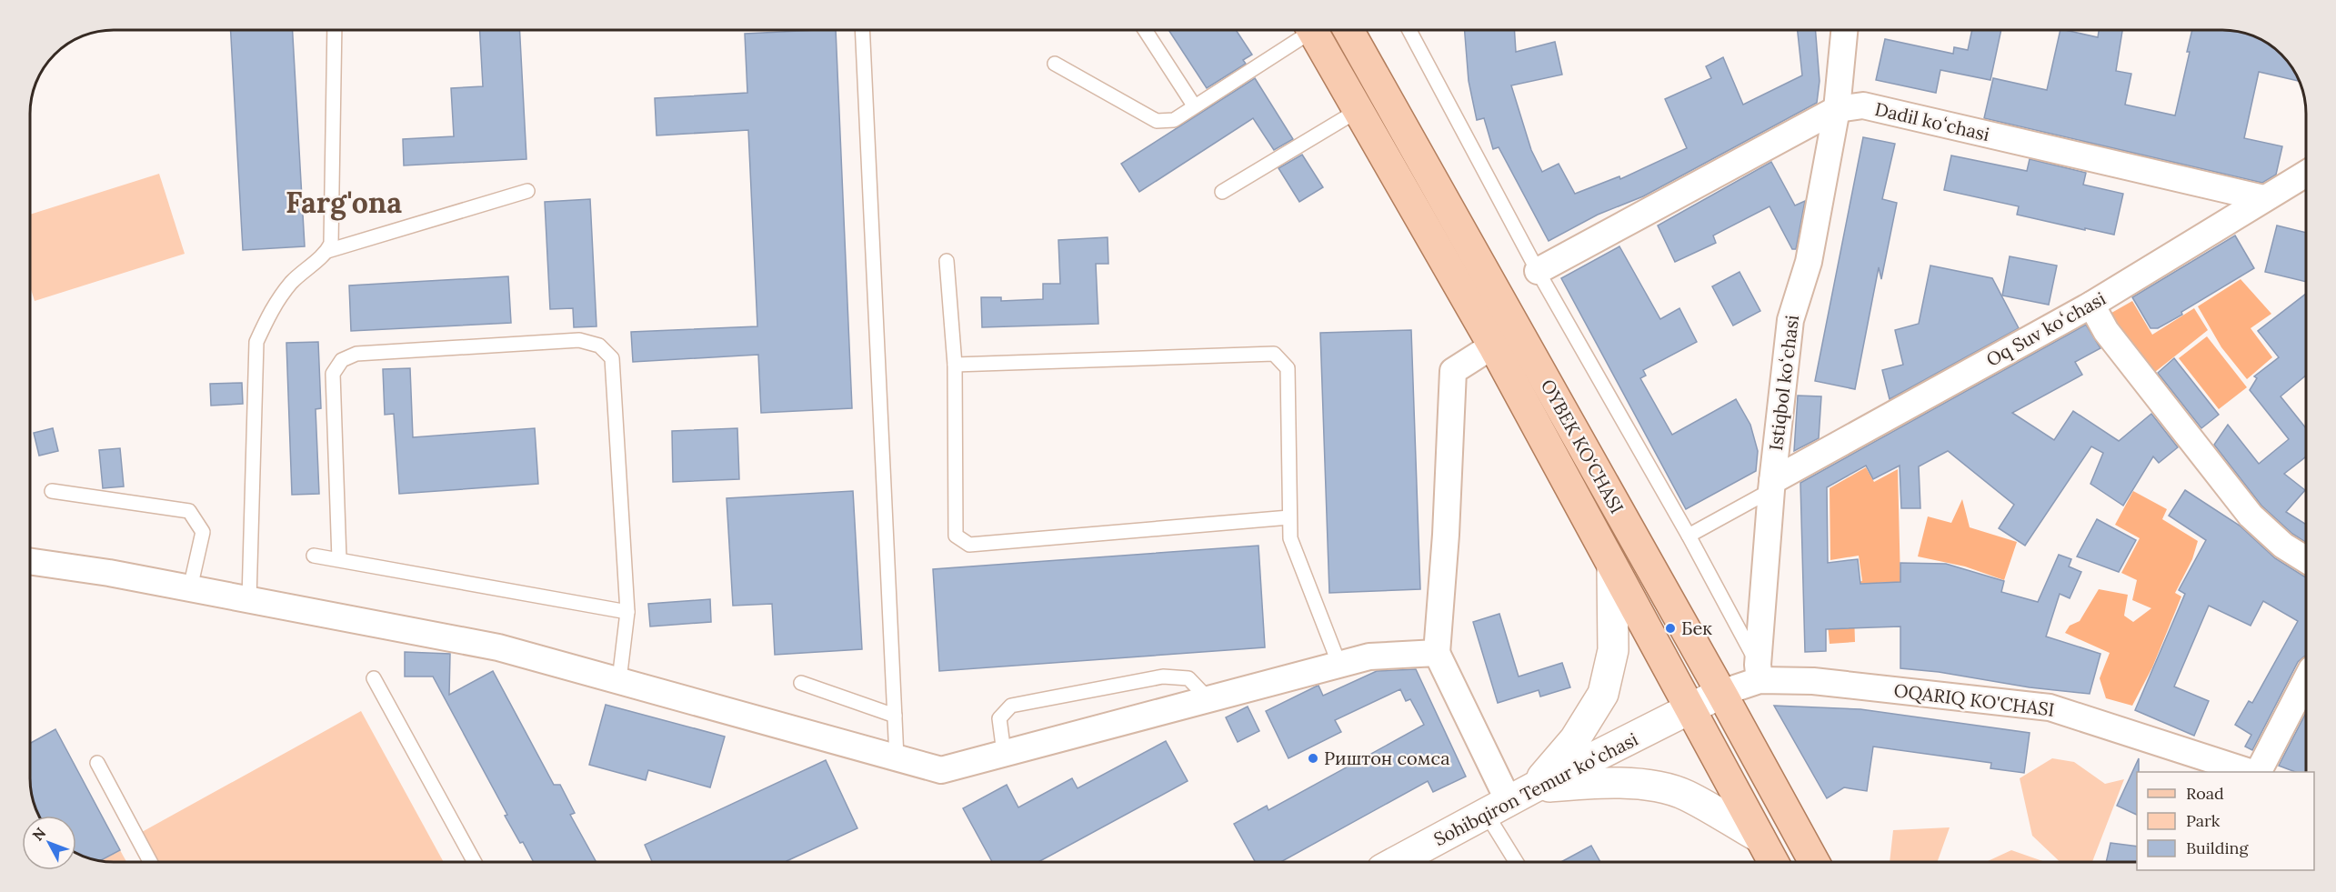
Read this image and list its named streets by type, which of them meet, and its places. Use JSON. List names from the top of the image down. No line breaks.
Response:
{"streets":{"main road":["OYBEK KO‘CHASI","Sohibqiron Temur koʻchasi"],"street":["Dadil koʻchasi","Oq Suv koʻchasi","Istiqbol koʻchasi","OQARIQ KO'CHASI"]},"crossings":[["Dadil koʻchasi","Oq Suv koʻchasi"],["Dadil koʻchasi","Istiqbol koʻchasi"],["Oq Suv koʻchasi","Istiqbol koʻchasi"],["Istiqbol koʻchasi","OQARIQ KO'CHASI"],["OYBEK KO‘CHASI","OQARIQ KO'CHASI"],["OYBEK KO‘CHASI","Sohibqiron Temur koʻchasi"],["OQARIQ KO'CHASI","Sohibqiron Temur koʻchasi"]],"districts":["Farg'ona"],"places":["Бек","Риштон сомса"],"legend":["Road","Park","Building"],"north":"top left"}
